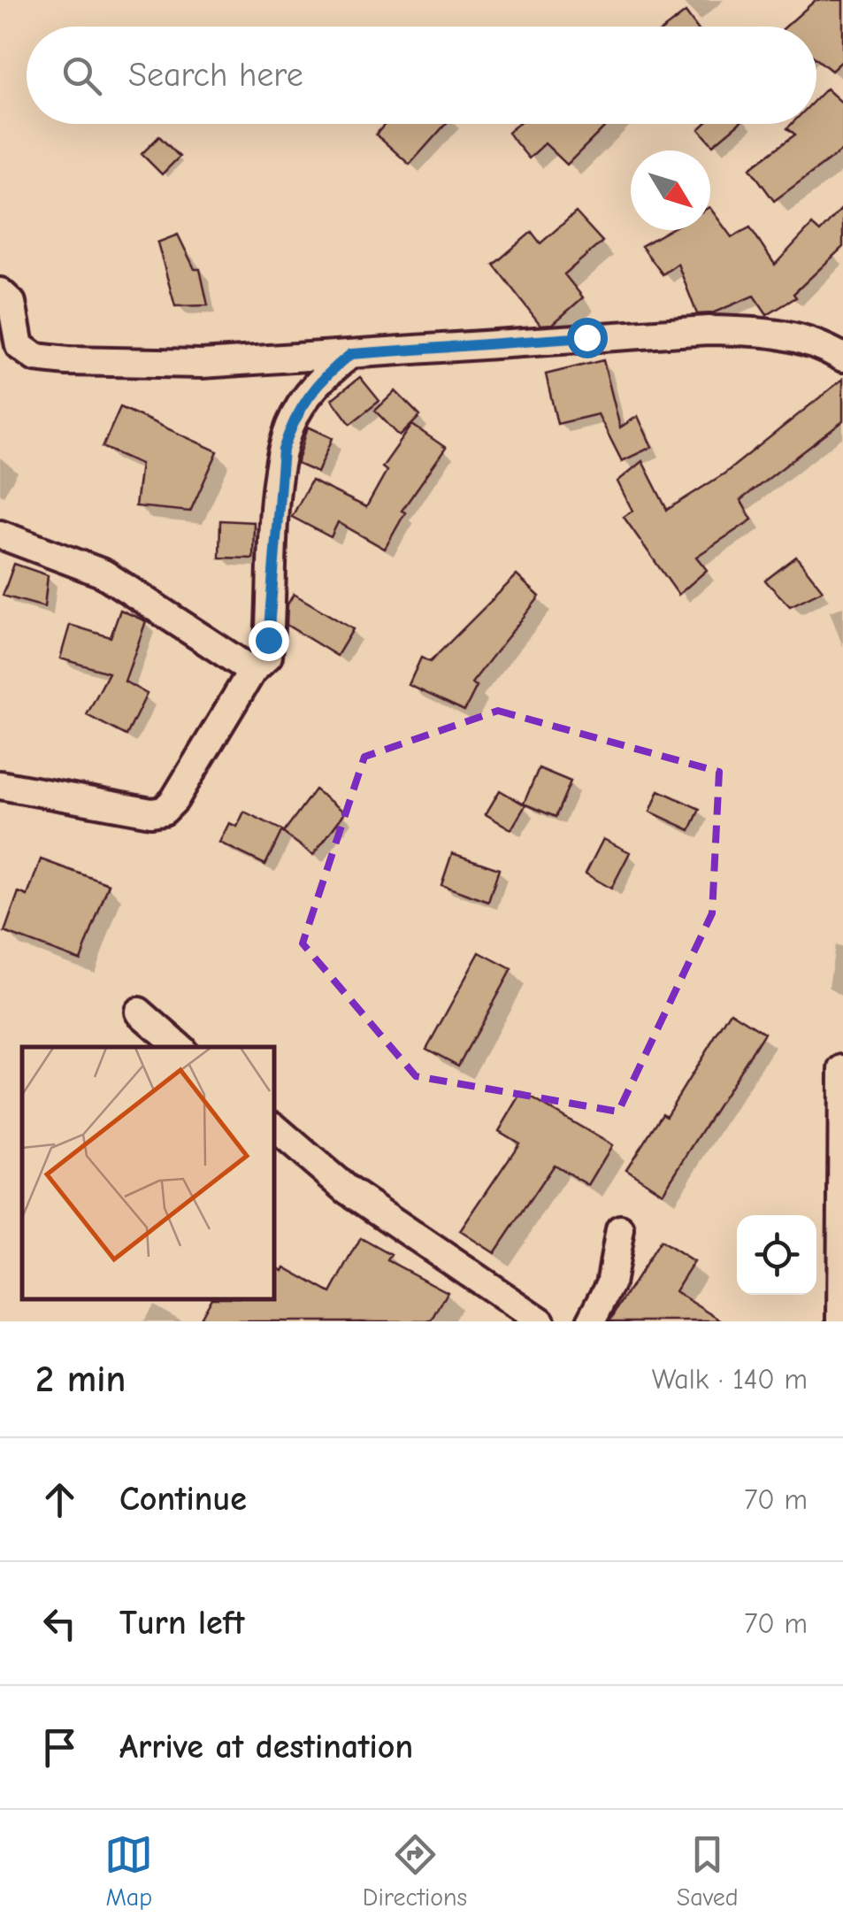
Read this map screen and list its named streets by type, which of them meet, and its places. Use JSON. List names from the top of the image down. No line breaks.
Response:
{"north":"bottom right","page":{"search":"Search here","heading":["2 min","Walk · 140 m"],"list":[["Continue","70 m"],["Turn left","70 m"],"Arrive at destination"],"nav":["Map","Directions","Saved"]}}
